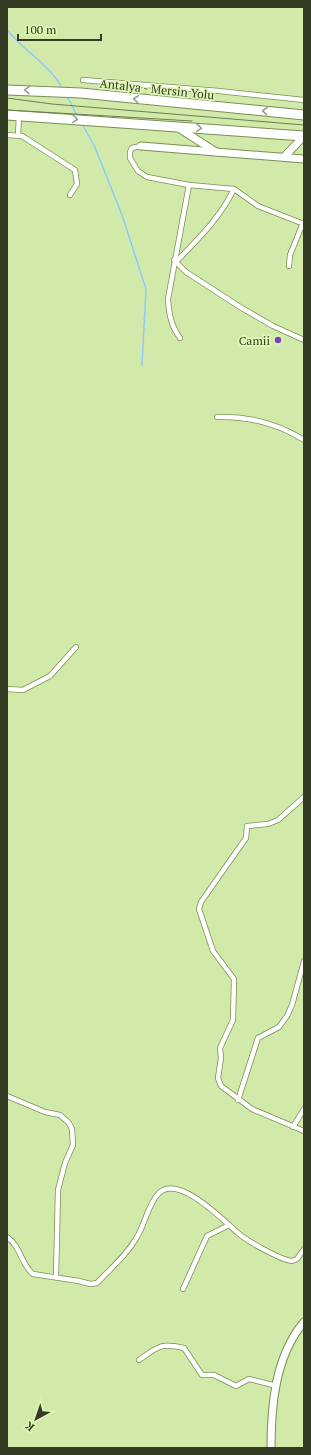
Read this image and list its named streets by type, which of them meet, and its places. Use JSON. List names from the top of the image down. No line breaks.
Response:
{"streets":{"highway":["Antalya - Mersin Yolu"]},"places":["Camii"],"scale_bar":"100 m","north":"bottom left"}
